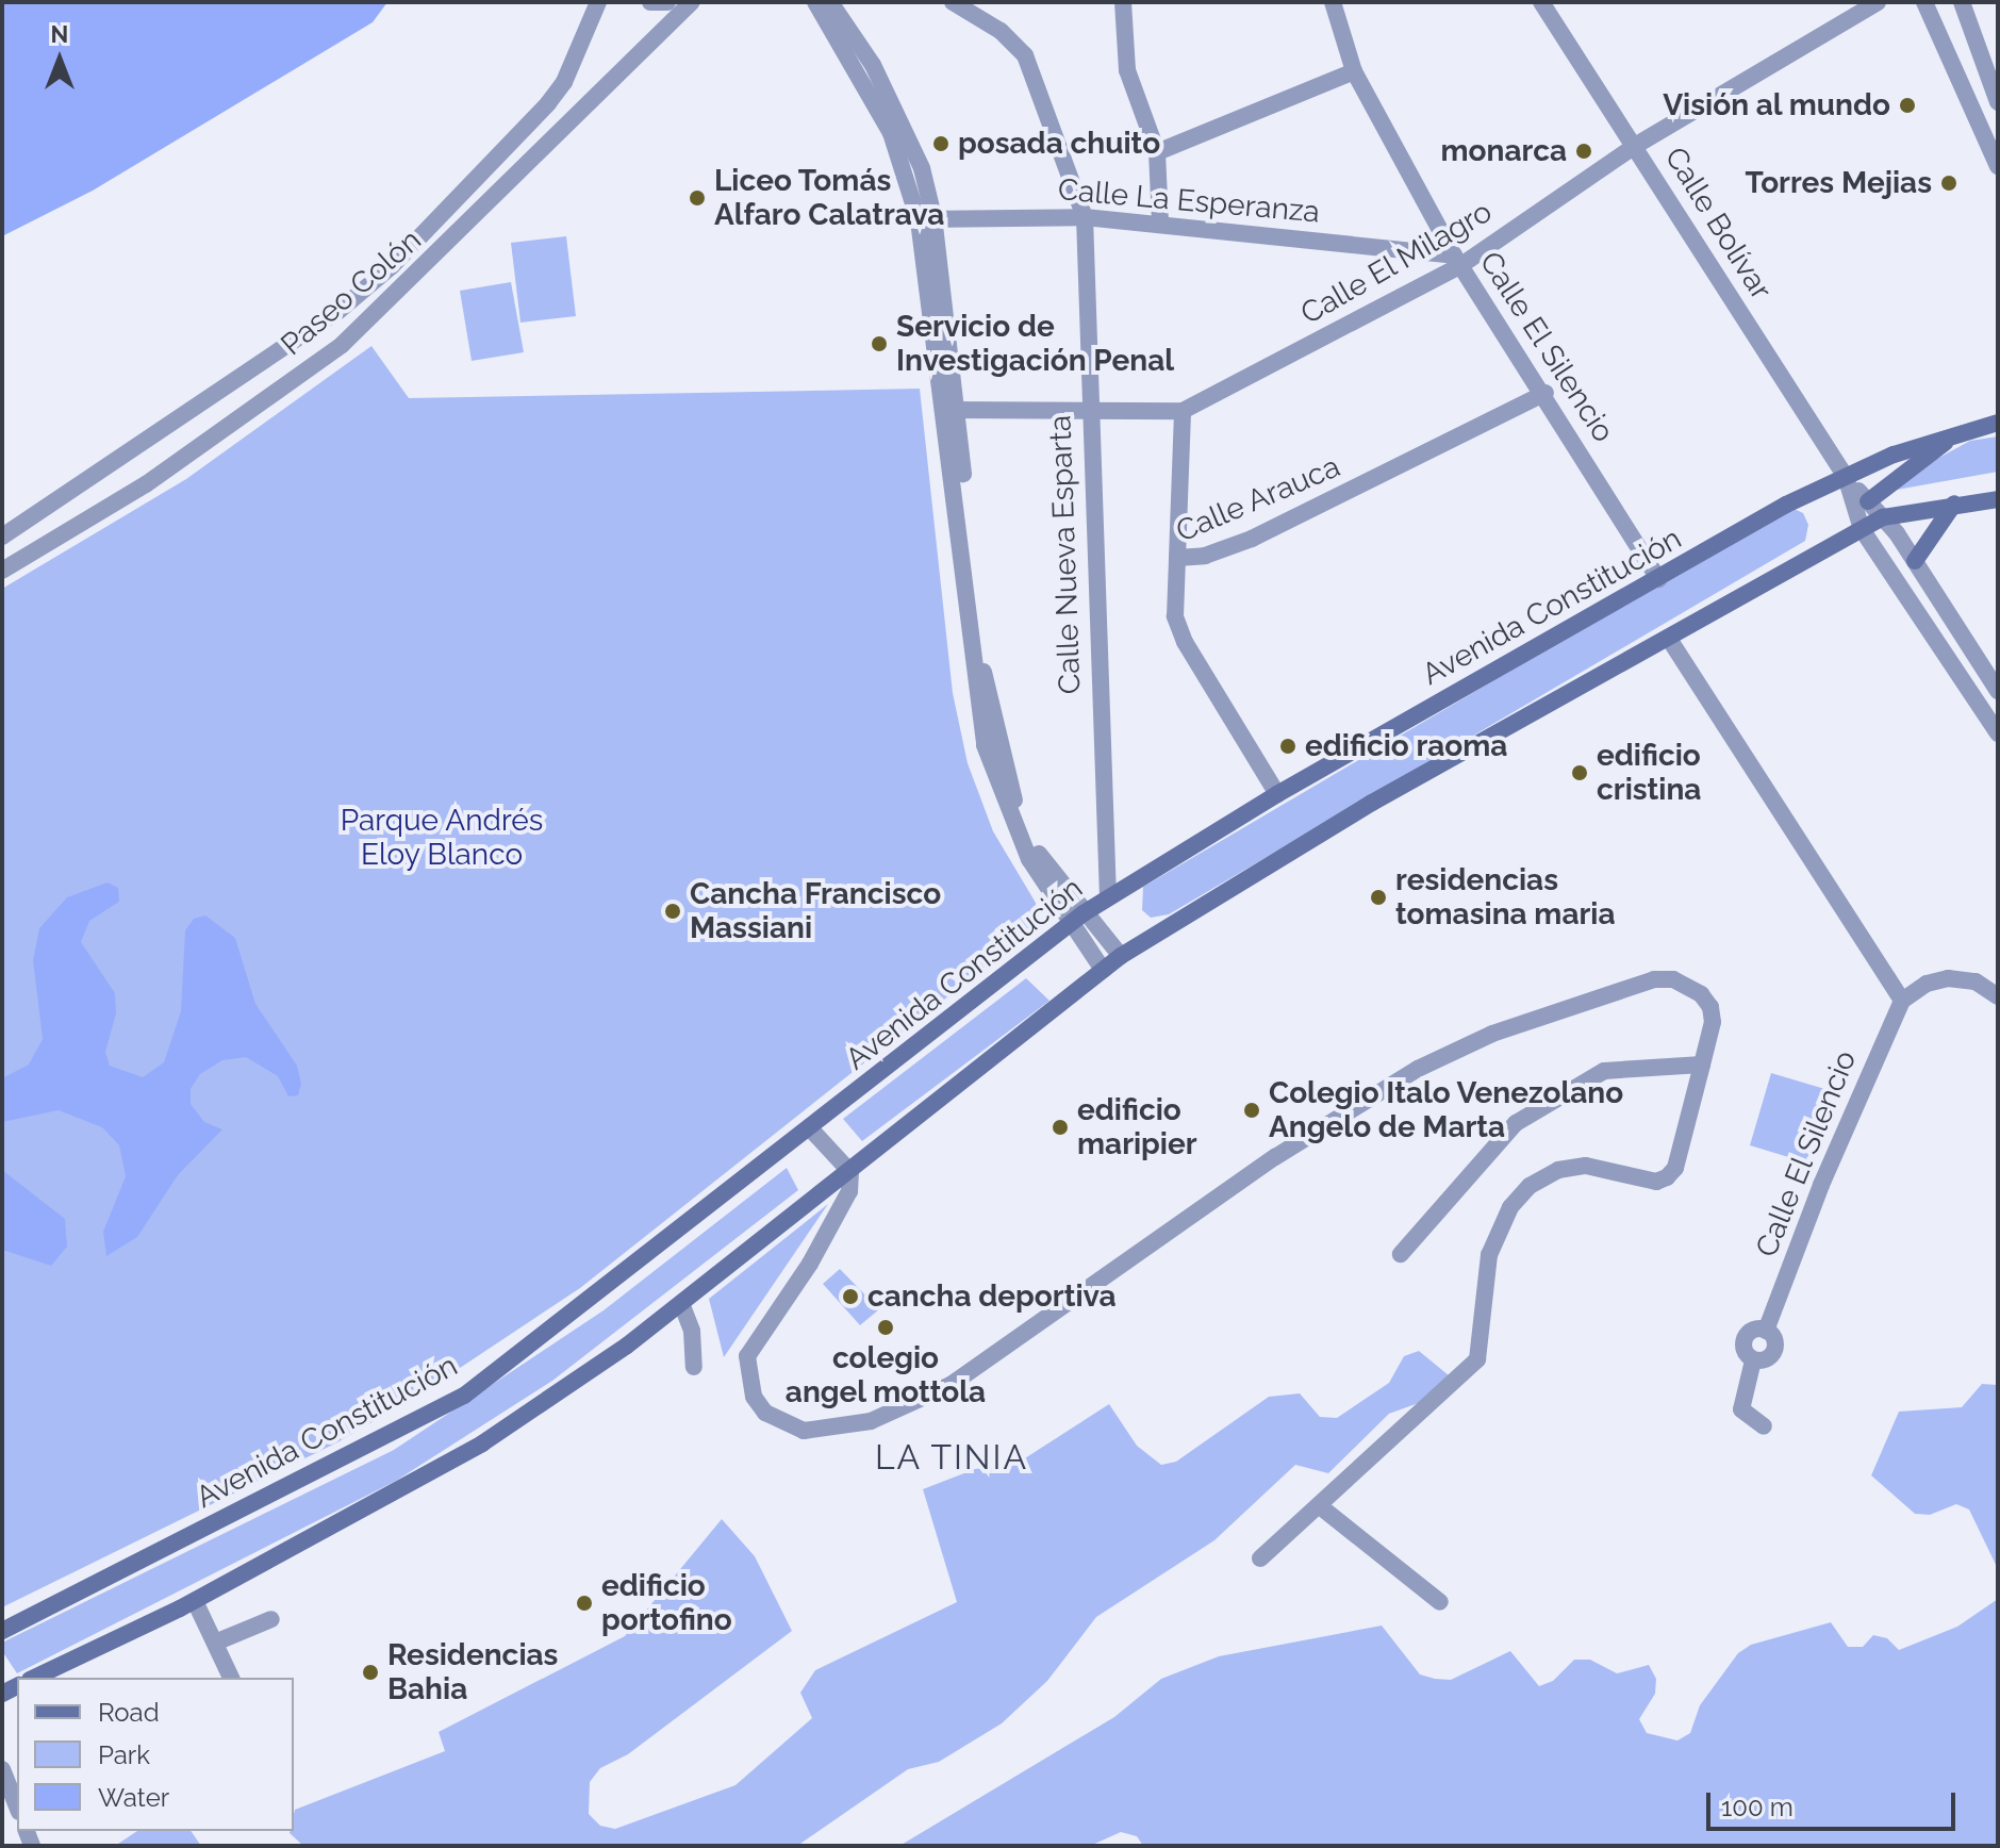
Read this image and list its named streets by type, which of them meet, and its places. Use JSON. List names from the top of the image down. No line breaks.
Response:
{"streets":{"main road":["Avenida Constitución"],"street":["Calle La Esperanza","Calle Bolívar","Calle El Milagro","Paseo Colón","Calle El Silencio","Calle Arauca","Calle Nueva Esparta"]},"crossings":[["Calle La Esperanza","Calle El Milagro"],["Calle La Esperanza","Calle El Silencio"],["Calle La Esperanza","Calle Nueva Esparta"],["Calle Bolívar","Calle El Milagro"],["Calle Bolívar","Avenida Constitución"],["Calle El Milagro","Calle El Silencio"],["Calle El Milagro","Calle Nueva Esparta"],["Calle El Silencio","Calle Arauca"],["Calle El Silencio","Avenida Constitución"],["Calle Arauca","Avenida Constitución"],["Calle Nueva Esparta","Avenida Constitución"]],"districts":["LA TINIA"],"parks":["Parque Andrés Eloy Blanco"],"places":["Visión al mundo","posada chuito","monarca","Torres Mejias","Liceo Tomás Alfaro Calatrava","Servicio de Investigación Penal","edificio raoma","edificio cristina","residencias tomasina maria","Cancha Francisco Massiani","Colegio Italo Venezolano Angelo de Marta","edificio maripier","cancha deportiva","colegio angel mottola","edificio portofino","Residencias Bahia"],"legend":["Road","Park","Water"],"scale_bar":"100 m","north":"top"}
